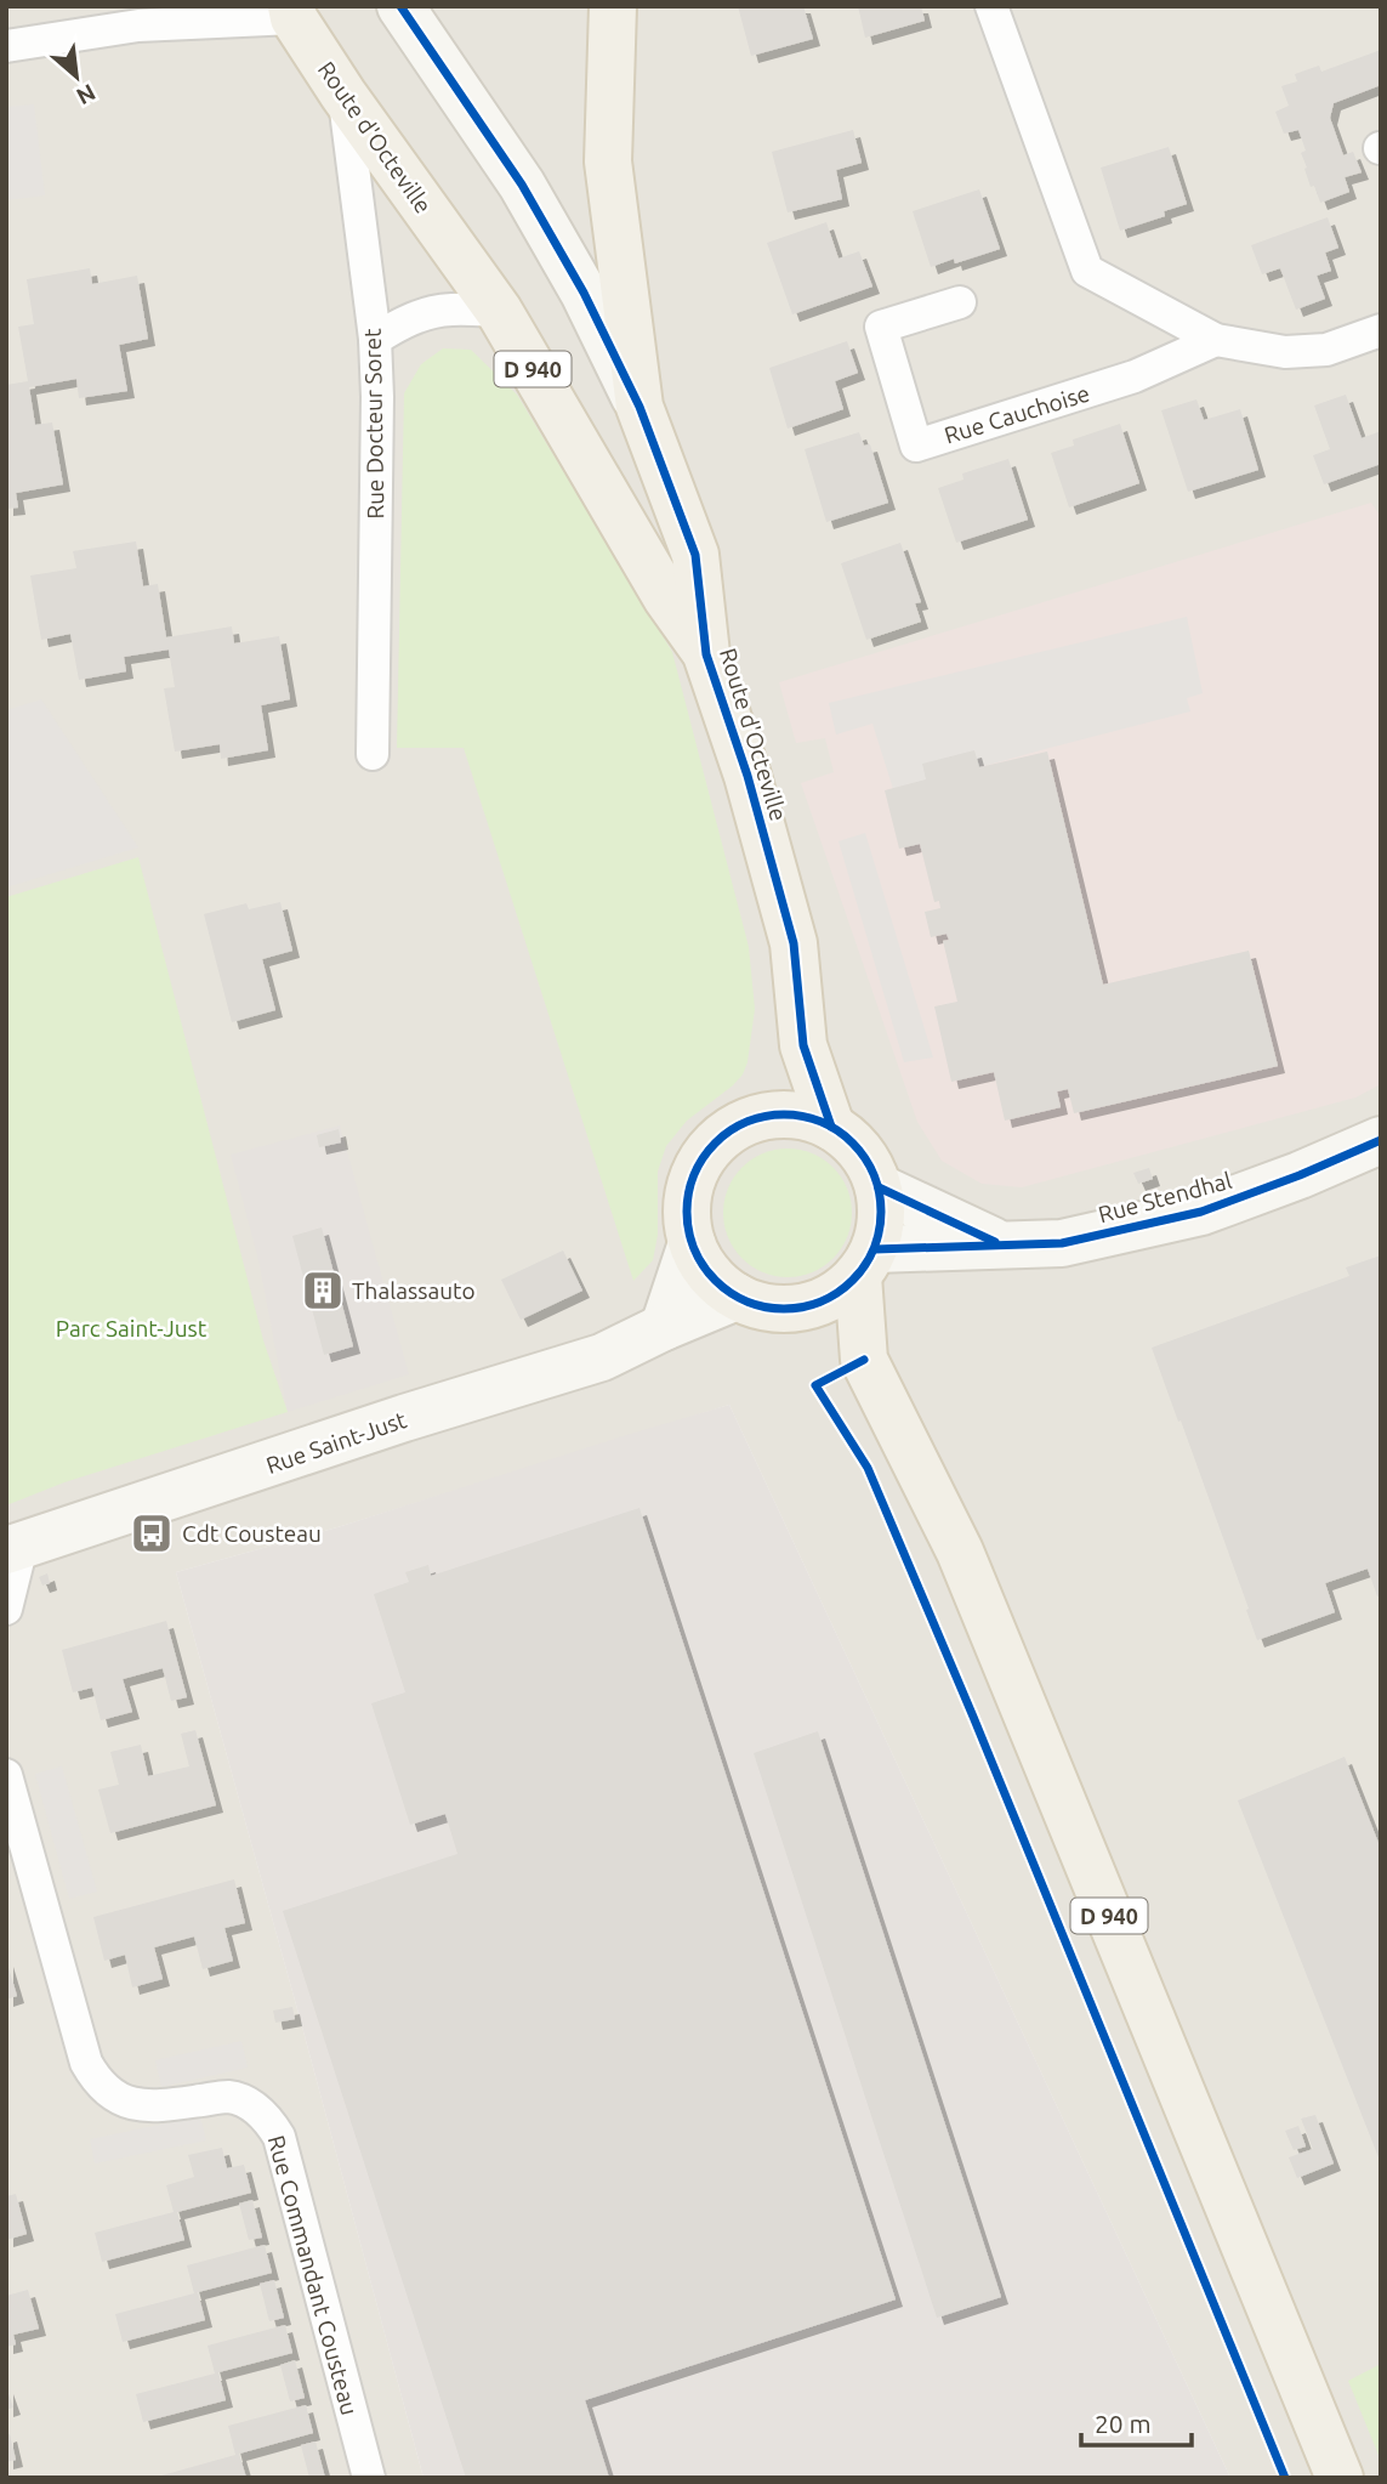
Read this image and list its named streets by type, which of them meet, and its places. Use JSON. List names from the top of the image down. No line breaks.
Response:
{"streets":{"main road":["Route d'Octeville","D 940"],"street":["Rue Cauchoise","Rue Docteur Soret","Rue Stendhal","Rue Saint-Just","Rue Commandant Cousteau"]},"crossings":[["Route d'Octeville","D 940"],["Route d'Octeville","Rue Docteur Soret"],["Route d'Octeville","Rue Stendhal"],["Route d'Octeville","Rue Saint-Just"],["D 940","Rue Stendhal"],["D 940","Rue Saint-Just"],["Rue Stendhal","Rue Saint-Just"]],"parks":["Parc Saint-Just"],"places":{"building":["Thalassauto"],"bus stop":["Cdt Cousteau"]},"scale_bar":"20 m","north":"bottom right"}
